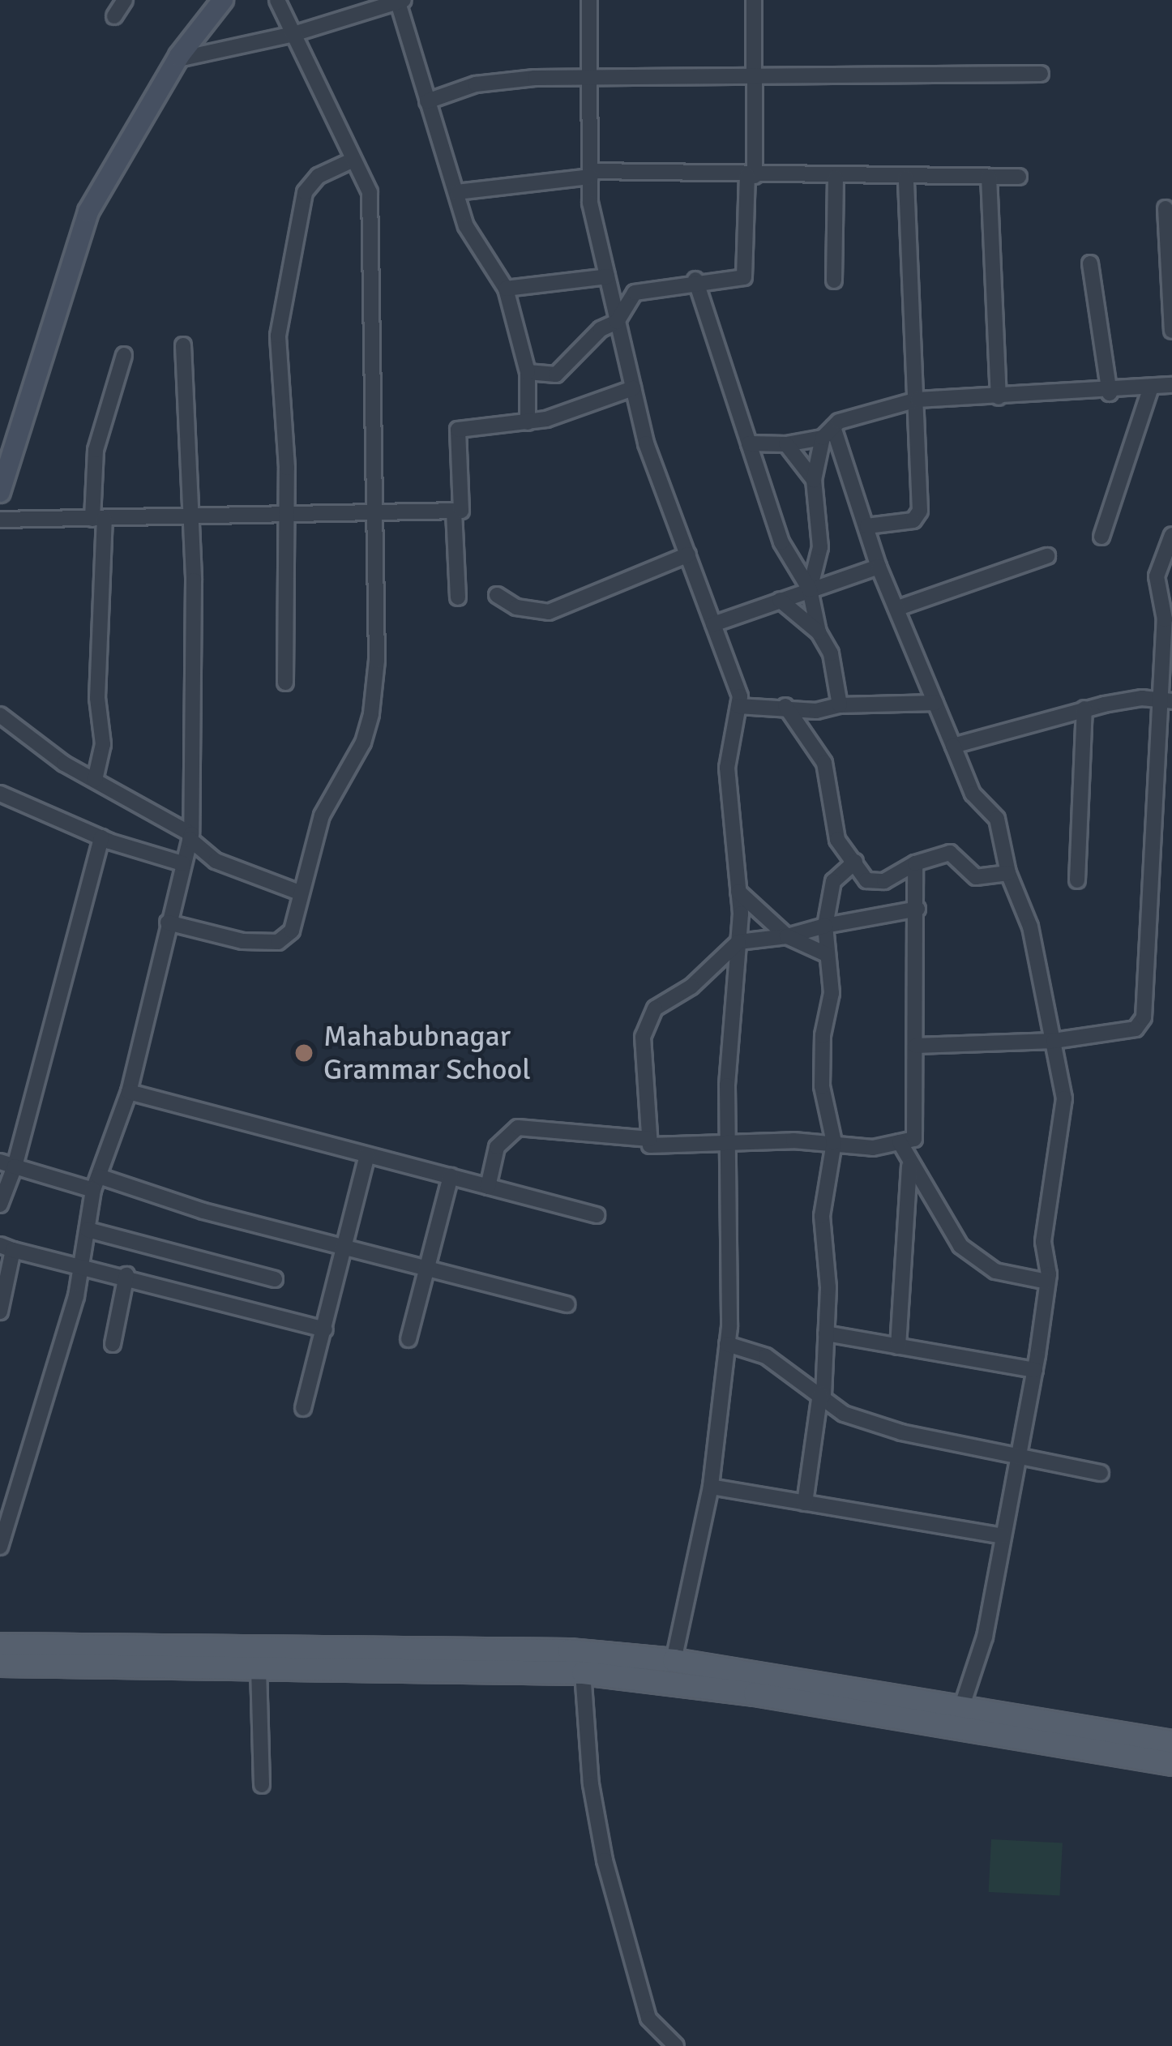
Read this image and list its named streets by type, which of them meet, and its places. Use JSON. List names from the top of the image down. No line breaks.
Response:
{"places":["Mahabubnagar Grammar School"]}
